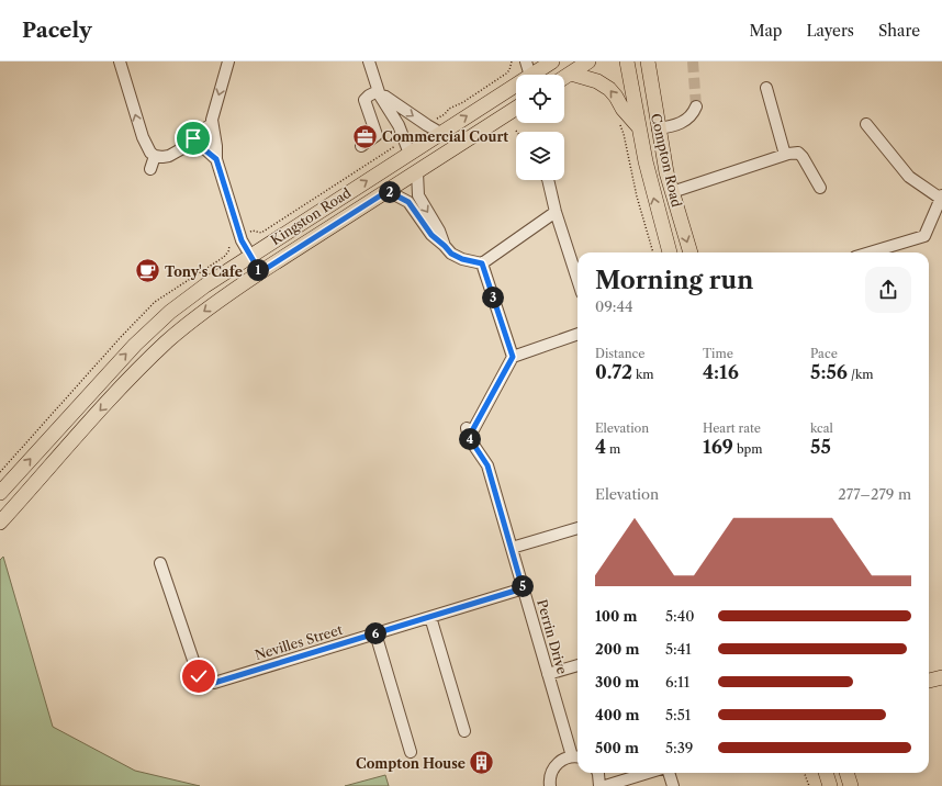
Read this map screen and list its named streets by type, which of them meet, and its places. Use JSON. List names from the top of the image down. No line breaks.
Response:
{"streets":{"main road":["Compton Road","Kingston Road"],"street":["Perrin Drive","Nevilles Street"]},"crossings":[["Perrin Drive","Nevilles Street"]],"places":{"office":["Commercial Court"],"cafe":["Tony's Cafe"],"building":["Compton House"]},"page":{"header":"Pacely","nav":["Map","Layers","Share"],"pins":["2","1","3","4","5","6"],"heading":["Morning run","09:44"],"stats":[["Distance","0.72 km"],["Time","4:16"],["Pace","5:56 /km"],["Elevation","4 m"],["Heart rate","169 bpm"],["kcal","55"]],"chart":["Elevation","277–279 m"],"list":[{"name":"100 m","note":"5:40"},{"name":"200 m","note":"5:41"},{"name":"300 m","note":"6:11"},{"name":"400 m","note":"5:51"},{"name":"500 m","note":"5:39"}]}}
